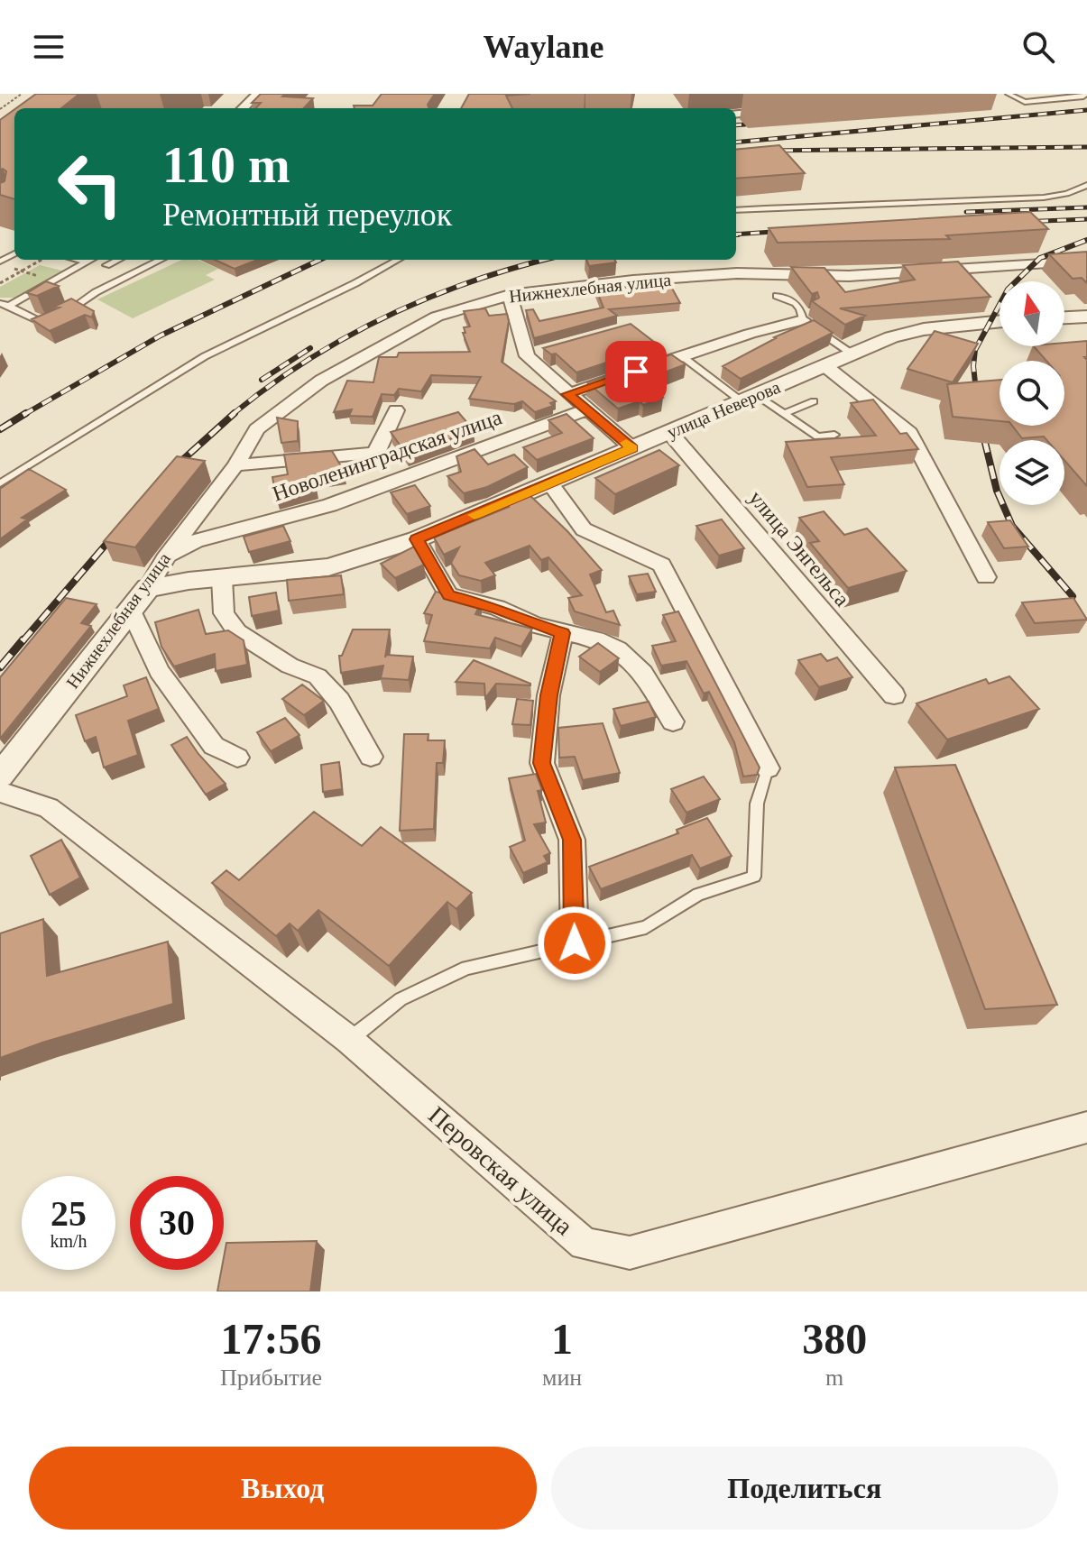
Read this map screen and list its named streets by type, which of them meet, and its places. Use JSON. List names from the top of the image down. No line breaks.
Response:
{"streets":{"street":["Нижнехлебная улица","улица Неверова","Новоленинградская улица","улица Энгельса","Перовская улица"]},"crossings":[["Нижнехлебная улица","улица Неверова"],["Нижнехлебная улица","Новоленинградская улица"],["улица Неверова","улица Энгельса"]],"north":"top","page":{"header":"Waylane","turn":["110 m","Ремонтный переулок"],"speed":"25 km/h","limit":"30","eta":["17:56","Прибытие","1","мин","380","m"],"buttons":["Выход","Поделиться"]}}
